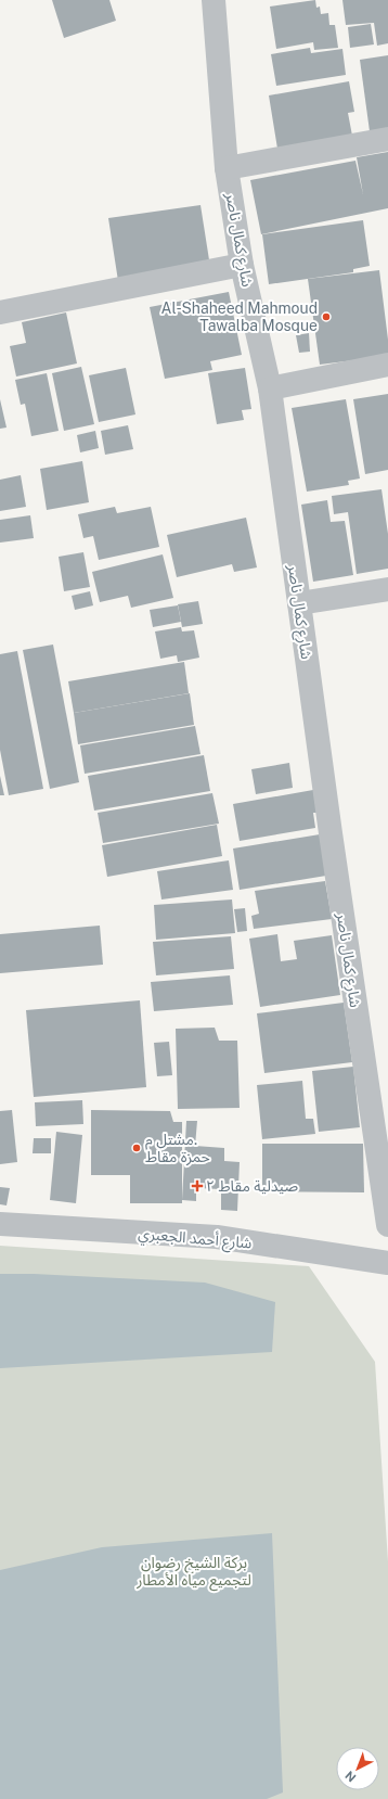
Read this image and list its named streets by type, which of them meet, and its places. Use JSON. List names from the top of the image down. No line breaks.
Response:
{"streets":{"street":["شارع كمال ناصر","شارع أحمد الجعبري"]},"parks":["بركة الشيخ رضوان لتجميع مياه الأمطار"],"places":{"other":["Al-Shaheed Mahmoud Tawalba Mosque","مشتل م. حمزة مقاط"],"health":["صيدلية مقاط ٢"]},"north":"bottom left"}
